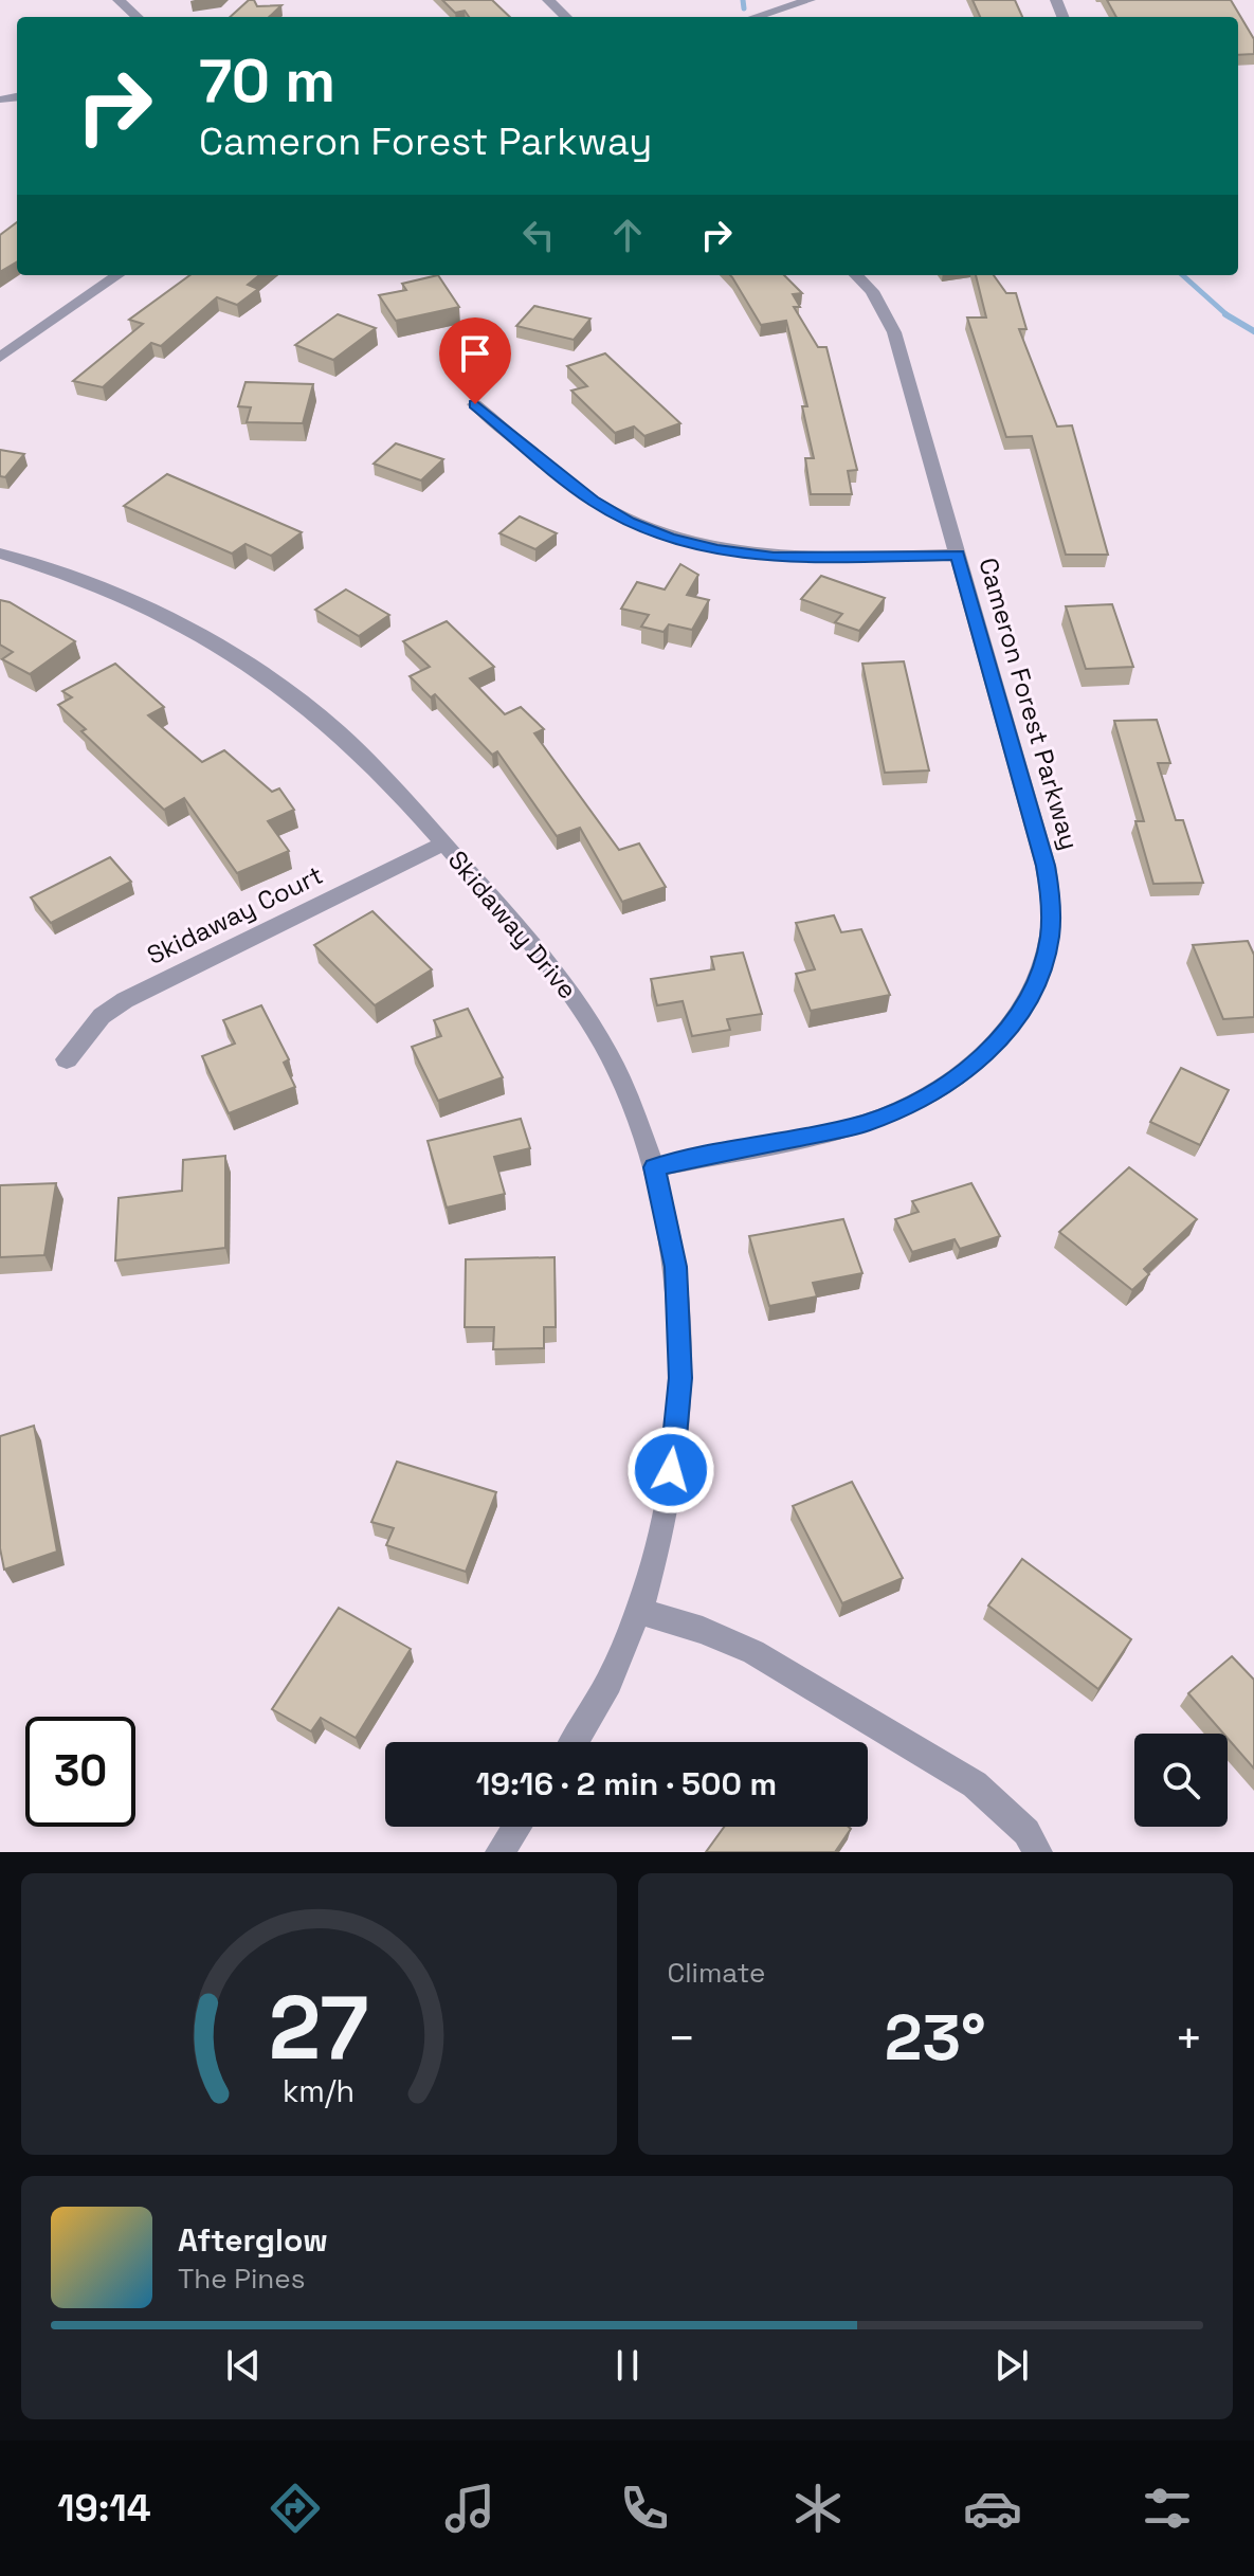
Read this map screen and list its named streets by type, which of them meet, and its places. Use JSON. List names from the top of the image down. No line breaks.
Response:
{"streets":{"street":["Cameron Forest Parkway","Skidaway Court","Skidaway Drive"]},"crossings":[["Cameron Forest Parkway","Skidaway Drive"],["Skidaway Court","Skidaway Drive"]],"page":{"turn":["70 m","Cameron Forest Parkway"],"limit":"30","trip":"19:16 · 2 min · 500 m","tile":"Climate","heat":["−","23°","+"],"song":["Afterglow","The Pines"],"tabs":"19:14","gauge":["27","km/h"]}}
